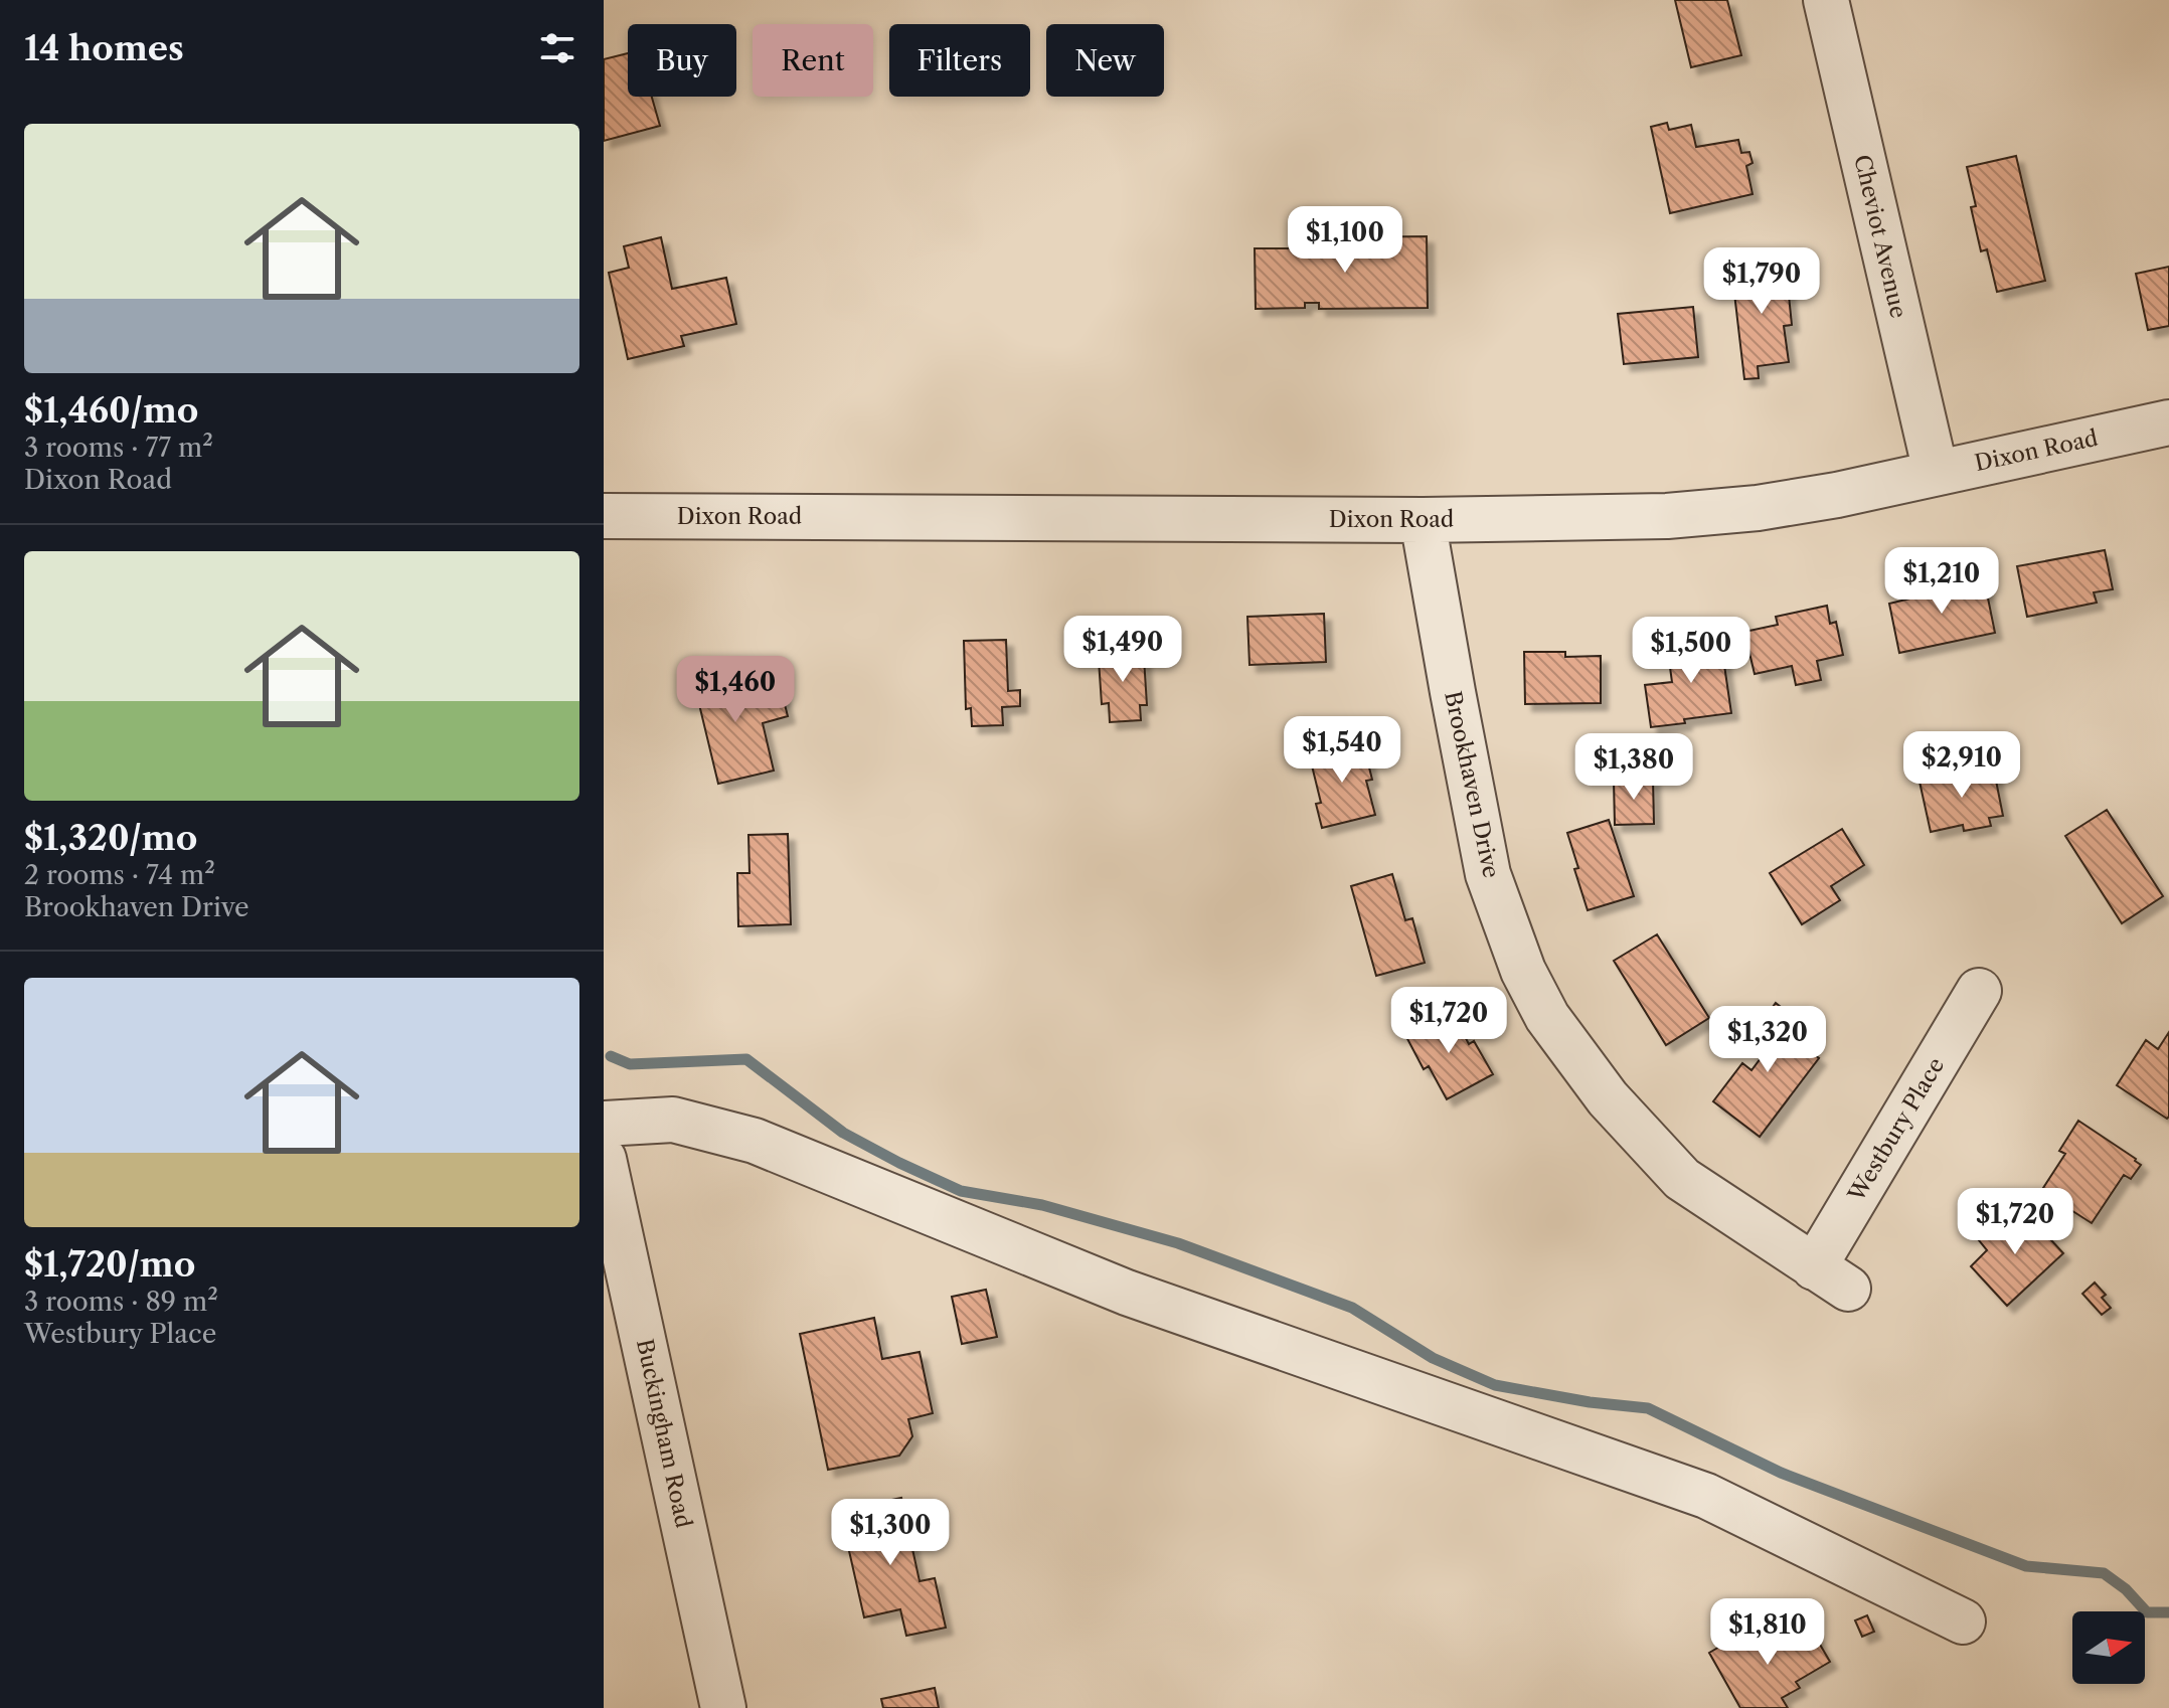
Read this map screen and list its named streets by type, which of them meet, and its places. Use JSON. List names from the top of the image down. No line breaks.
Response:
{"streets":{"street":["Cheviot Avenue","Dixon Road","Brookhaven Drive","Westbury Place","Buckingham Road"]},"crossings":[["Cheviot Avenue","Dixon Road"],["Dixon Road","Brookhaven Drive"],["Brookhaven Drive","Westbury Place"]],"north":"right","page":{"heading":"14 homes","chip":["Buy","Rent","Filters","New"],"list":[{"name":"$1,460/mo","note":"3 rooms · 77 m² · Dixon Road"},{"name":"$1,320/mo","note":"2 rooms · 74 m² · Brookhaven Drive"},{"name":"$1,720/mo","note":"3 rooms · 89 m² · Westbury Place"}],"price":["$1,100","$1,790","$1,210","$1,490","$1,500","$1,460","$1,540","$2,910","$1,380","$1,720","$1,320","$1,720","$1,300","$1,810"]}}
